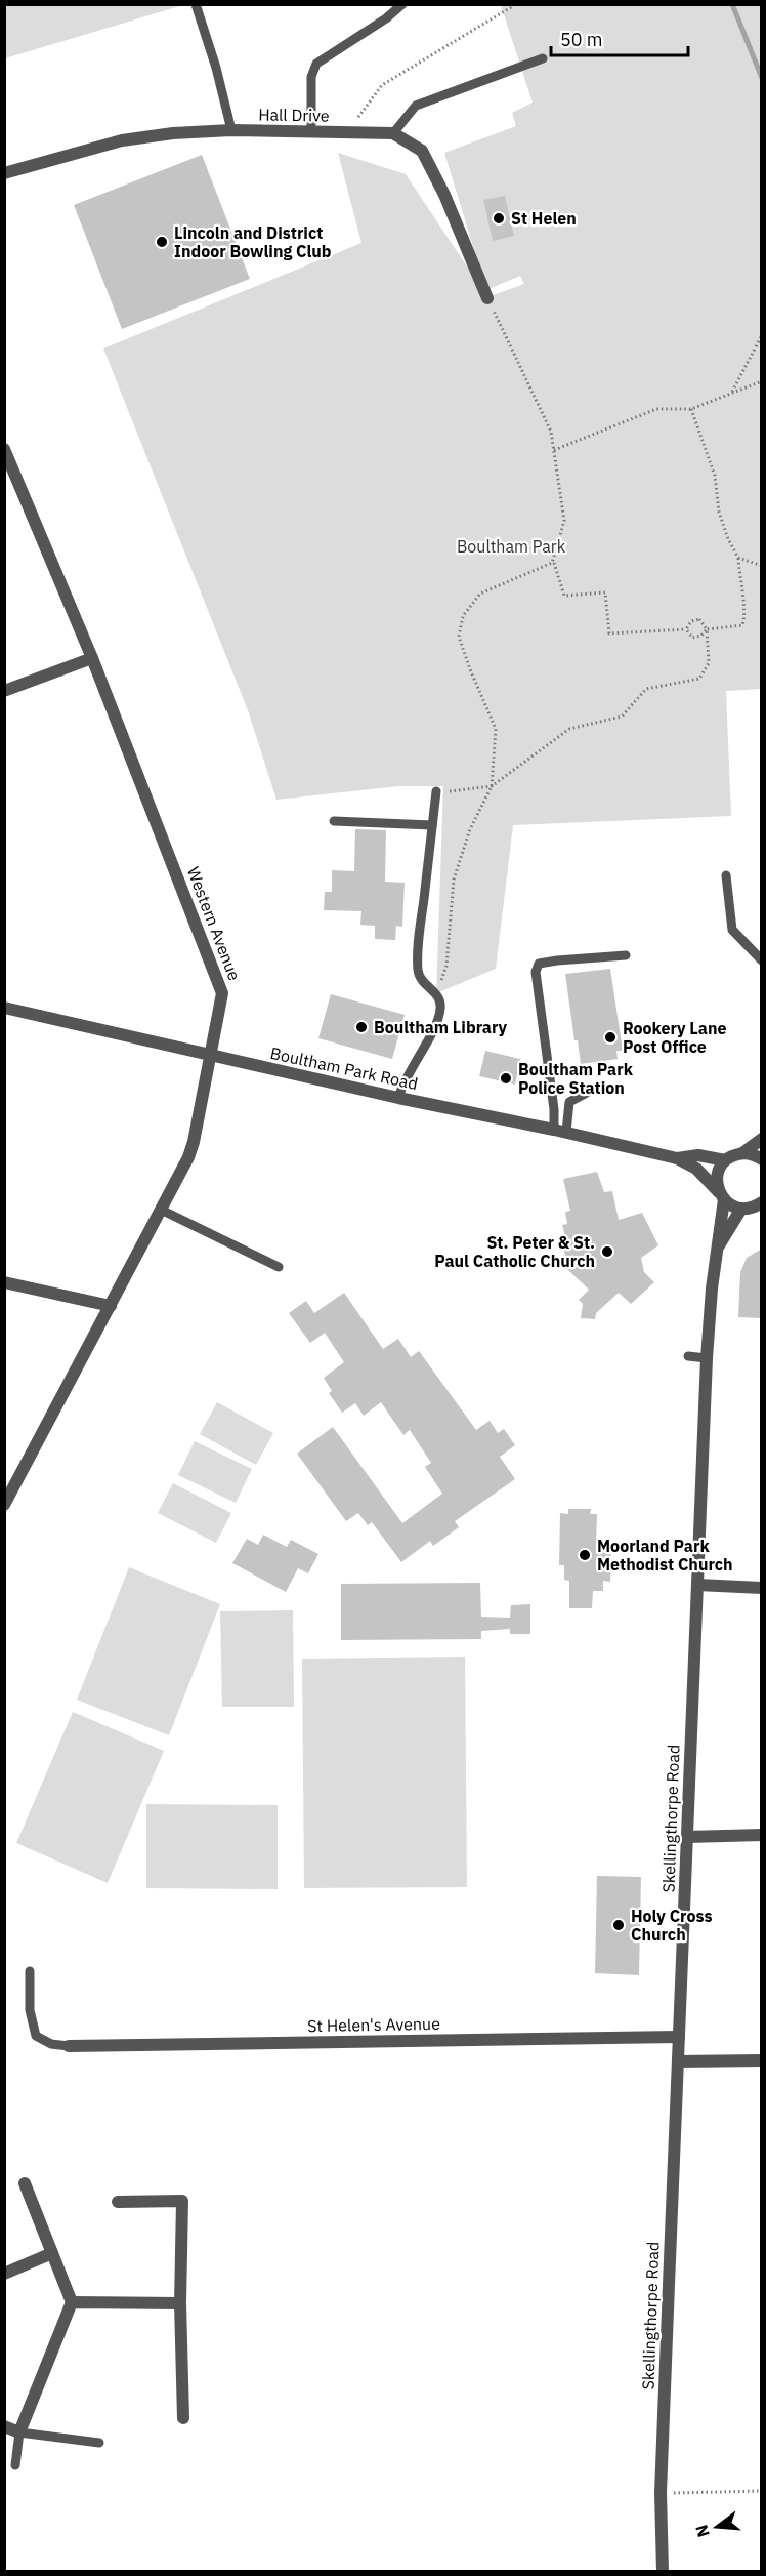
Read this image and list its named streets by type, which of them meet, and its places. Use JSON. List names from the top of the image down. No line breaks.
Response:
{"streets":{"street":["Hall Drive","Western Avenue","Boultham Park Road","Skellingthorpe Road","St Helen's Avenue"]},"crossings":[["Western Avenue","Boultham Park Road"],["Skellingthorpe Road","St Helen's Avenue"]],"parks":["Boultham Park"],"places":["St Helen","Lincoln and District Indoor Bowling Club","Boultham Library","Rookery Lane Post Office","Boultham Park Police Station","St. Peter & St. Paul Catholic Church","Moorland Park Methodist Church","Holy Cross Church"],"scale_bar":"50 m","north":"left"}
